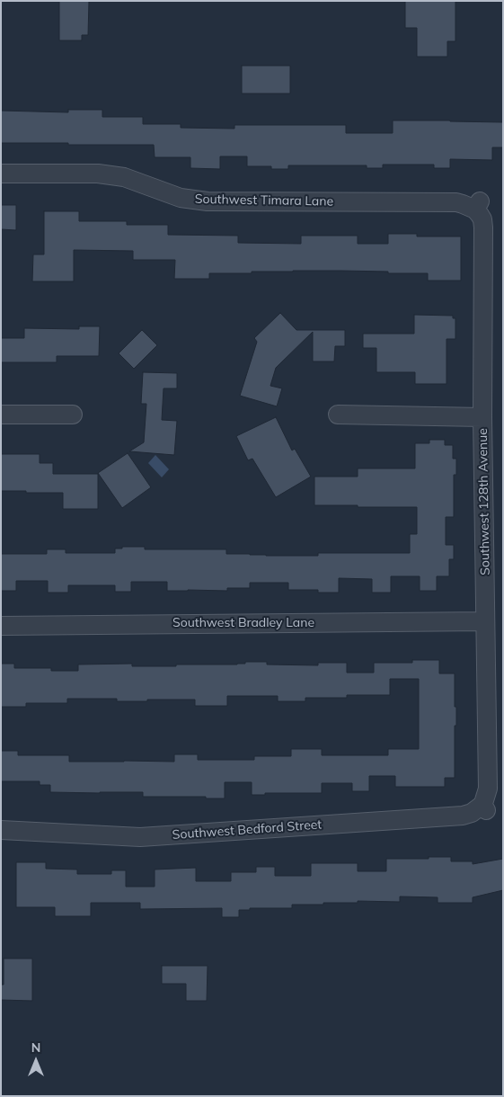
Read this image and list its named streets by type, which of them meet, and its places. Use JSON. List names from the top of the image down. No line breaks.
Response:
{"streets":{"street":["Southwest Timara Lane","Southwest 128th Avenue","Southwest Bradley Lane","Southwest Bedford Street"]},"crossings":[["Southwest Timara Lane","Southwest 128th Avenue"],["Southwest 128th Avenue","Southwest Bradley Lane"],["Southwest 128th Avenue","Southwest Bedford Street"]],"north":"top"}
